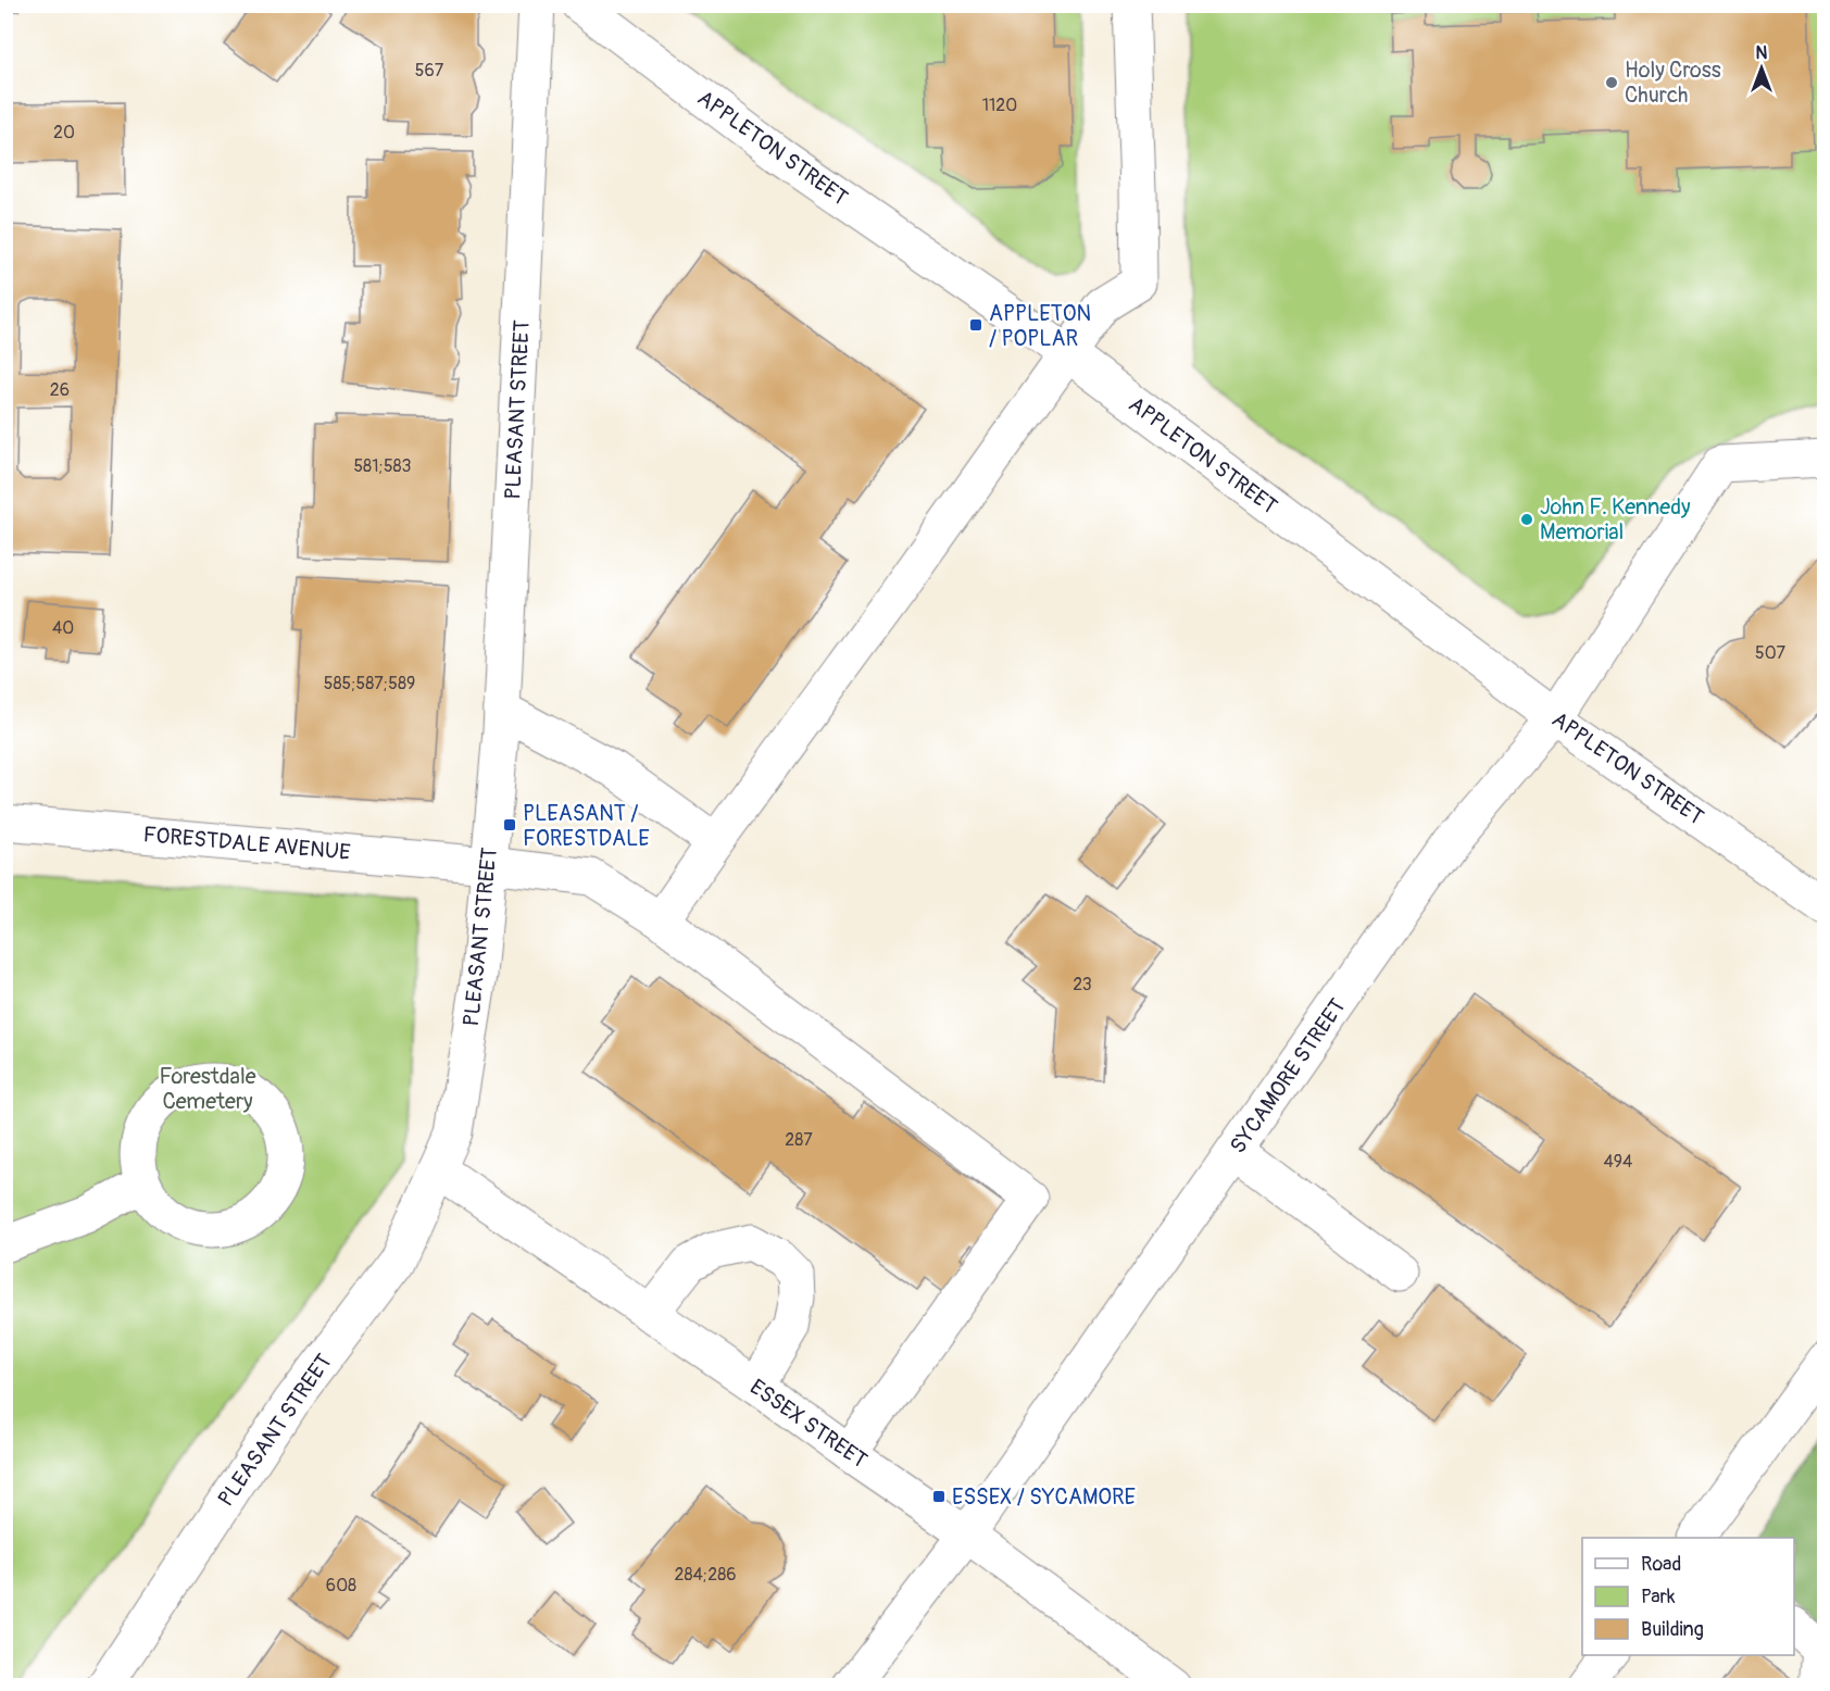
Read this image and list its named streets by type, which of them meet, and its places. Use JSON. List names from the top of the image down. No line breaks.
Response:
{"streets":{"street":["APPLETON STREET","PLEASANT STREET","FORESTDALE AVENUE","SYCAMORE STREET","ESSEX STREET"]},"crossings":[["APPLETON STREET","SYCAMORE STREET"],["PLEASANT STREET","FORESTDALE AVENUE"],["PLEASANT STREET","ESSEX STREET"],["FORESTDALE AVENUE","ESSEX STREET"],["SYCAMORE STREET","ESSEX STREET"]],"parks":["Forestdale Cemetery"],"places":{"other":["Holy Cross Church","John F. Kennedy Memorial"],"transit":["APPLETON / POPLAR","PLEASANT / FORESTDALE","ESSEX / SYCAMORE"]},"house_numbers":["567","1120","20","26","581;583","40","507","585;587;589","23","287","494","284;286","608"],"legend":["Road","Park","Building"],"north":"top"}
